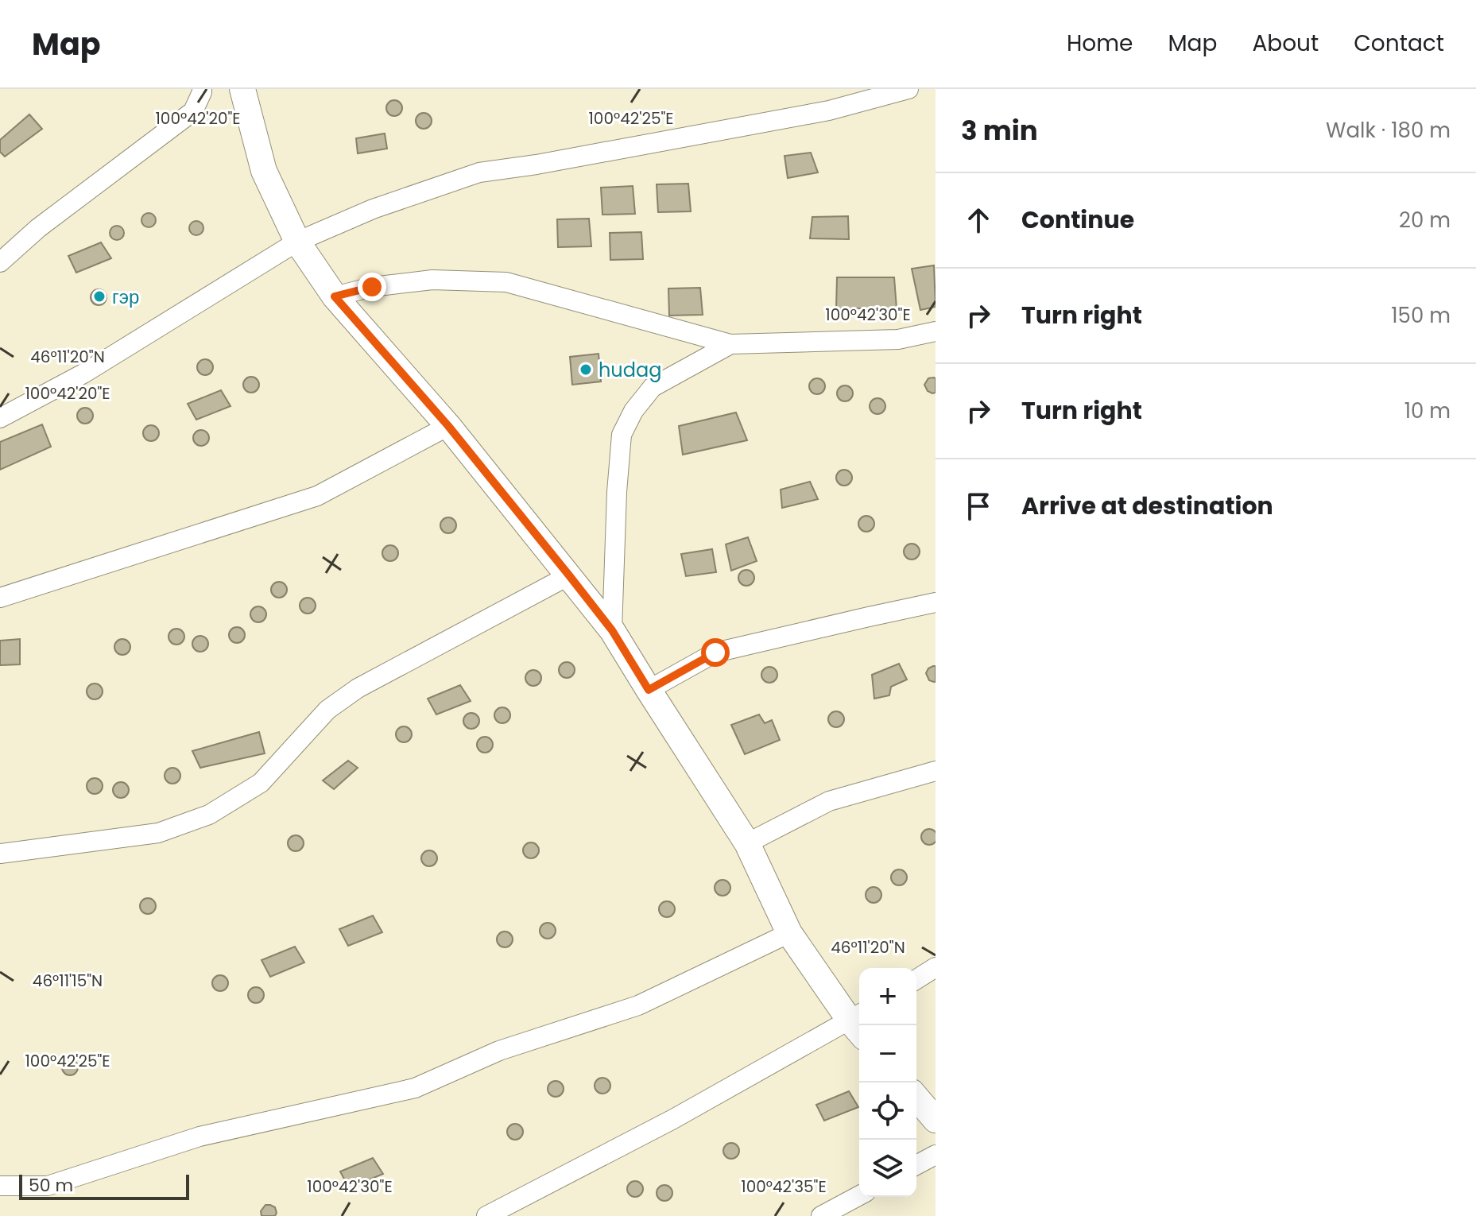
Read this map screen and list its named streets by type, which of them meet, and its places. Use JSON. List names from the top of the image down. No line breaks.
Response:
{"places":["гэр","hudag"],"scale_bar":"50 m","page":{"header":"Map","nav":["Home","Map","About","Contact"],"heading":["3 min","Walk · 180 m"],"list":[["Continue","20 m"],["Turn right","150 m"],["Turn right","10 m"],"Arrive at destination"],"map_buttons":["+","−"],"scale":"50 m"},"coordinates":["100°42'25\"E","100°42'20\"E","100°42'30\"E","46°11'20\"N","46°11'15\"N","100°42'35\"E"]}
